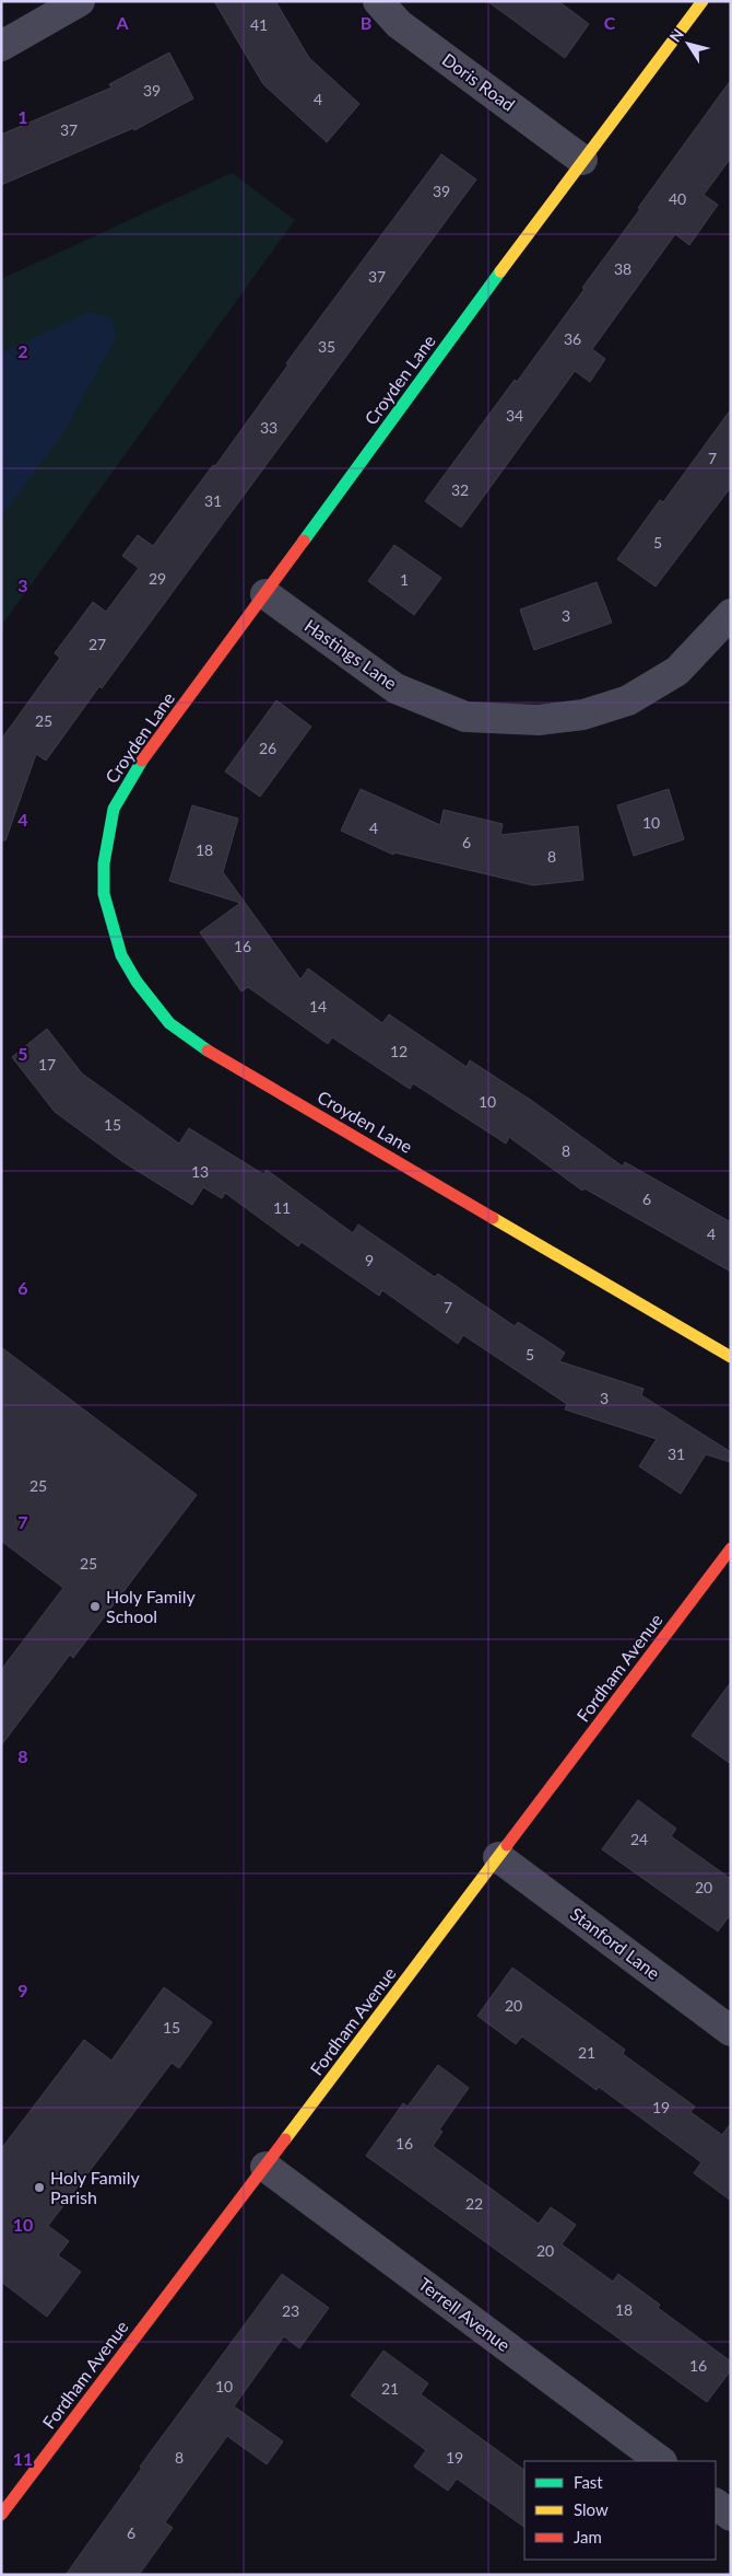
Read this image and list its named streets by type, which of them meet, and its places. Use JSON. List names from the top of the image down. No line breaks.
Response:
{"streets":{"street":["Doris Road","Croyden Lane","Hastings Lane","Fordham Avenue","Stanford Lane","Terrell Avenue"]},"crossings":[["Doris Road","Croyden Lane"],["Croyden Lane","Hastings Lane"],["Fordham Avenue","Stanford Lane"],["Fordham Avenue","Terrell Avenue"]],"places":["Holy Family School","Holy Family Parish"],"house_numbers":["41","39","4","37","39","40","38","37","36","35","34","33","7","32","31","5","29","1","3","27","25","26","10","4","6","18","8","16","14","12","17","10","15","8","13","6","11","4","9","7","5","3","31","25","25","24","20","20","15","21","19","16","22","20","18","23","16","10","21","8","19","6"],"legend":["Fast","Slow","Jam"],"north":"top left","grid":{"columns":["A","B","C"],"rows":["1","2","3","4","5","6","7","8","9","10","11"]}}
